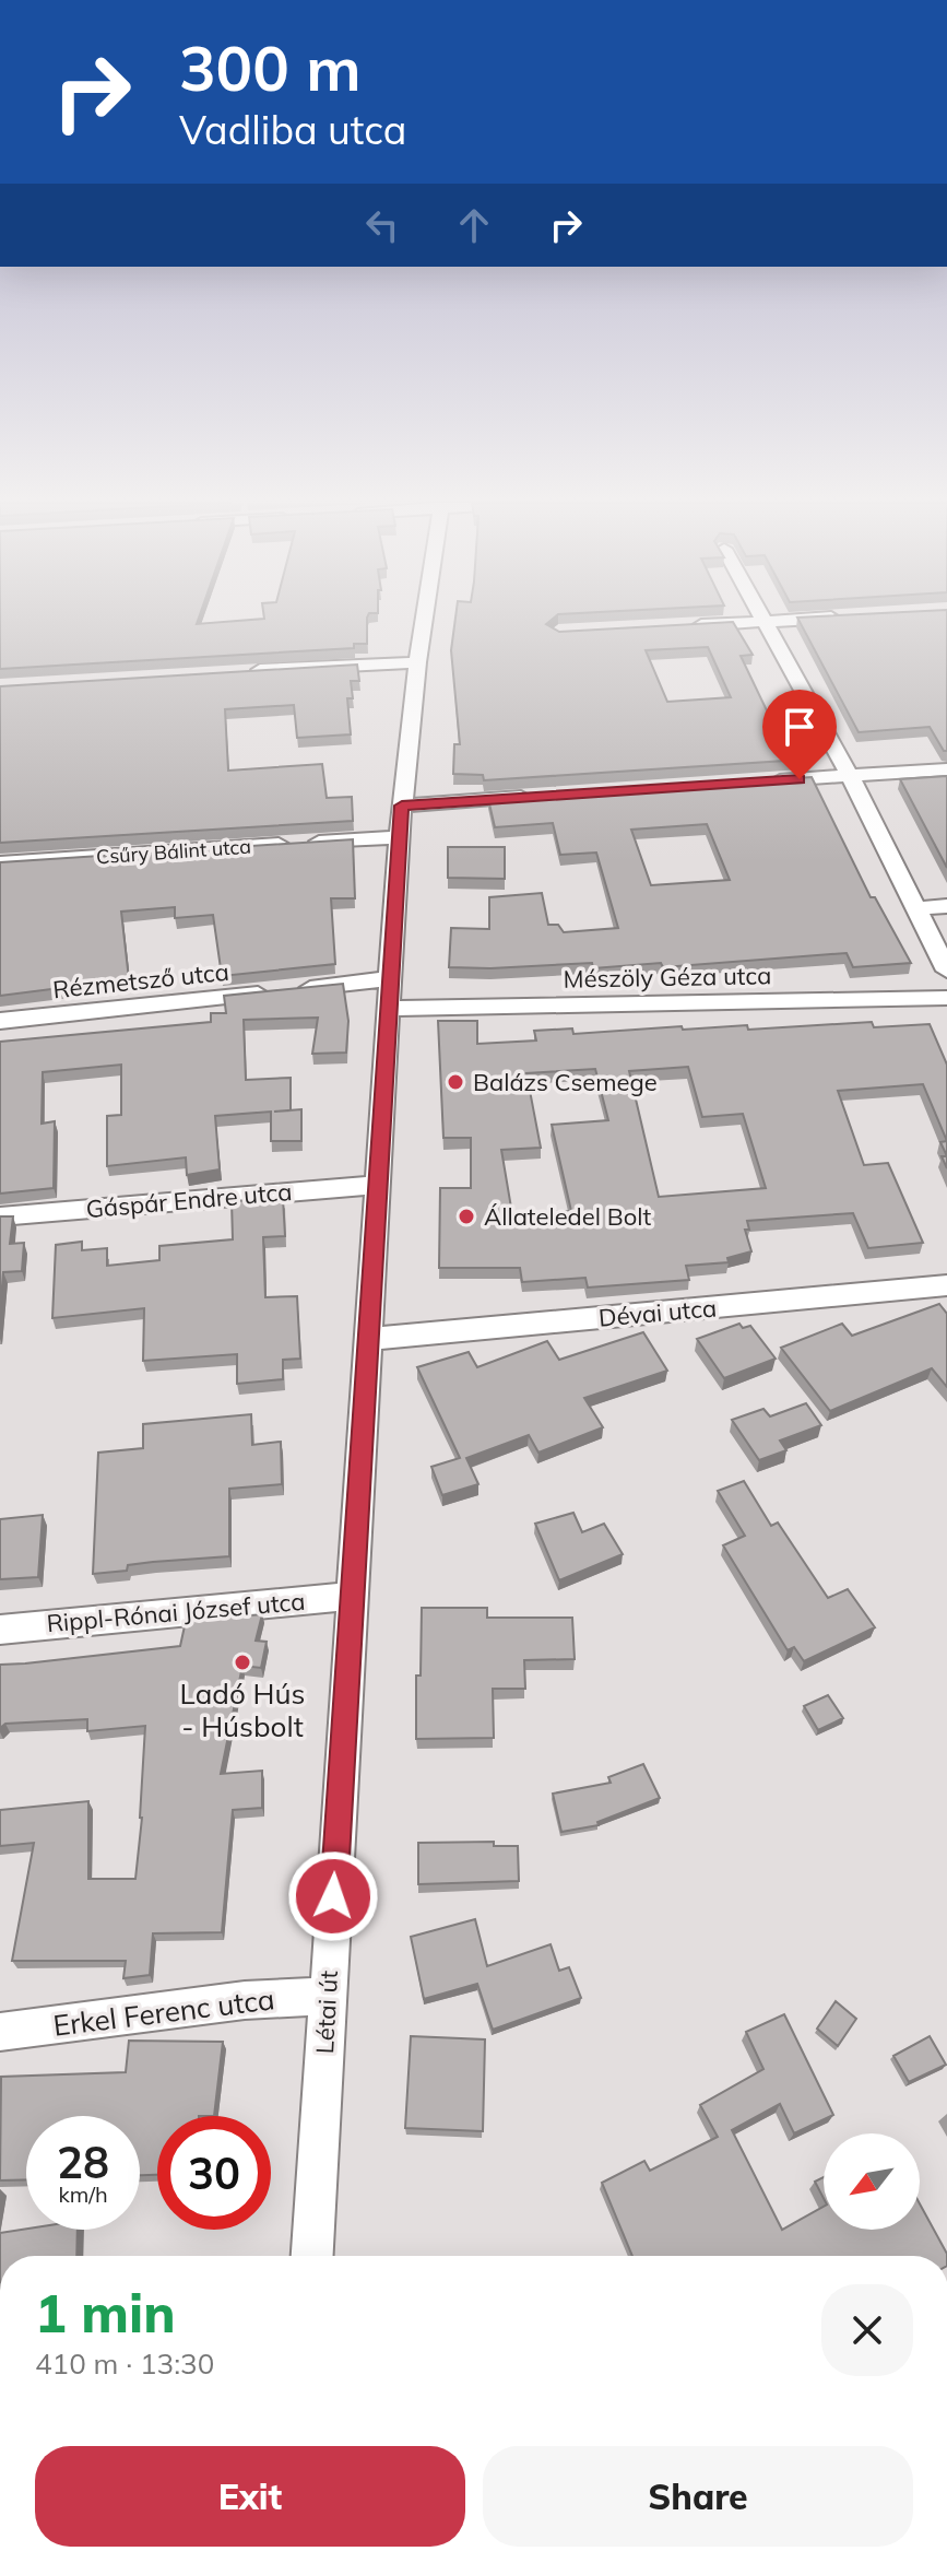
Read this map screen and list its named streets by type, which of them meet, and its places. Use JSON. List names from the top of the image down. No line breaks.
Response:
{"streets":{"street":["Csűry Bálint utca","Mészöly Géza utca","Rézmetsző utca","Gáspár Endre utca","Dévai utca","Rippl-Rónai József utca","Erkel Ferenc utca","Létai út"]},"crossings":[["Csűry Bálint utca","Létai út"],["Mészöly Géza utca","Létai út"],["Rézmetsző utca","Létai út"],["Gáspár Endre utca","Létai út"],["Dévai utca","Létai út"],["Rippl-Rónai József utca","Létai út"],["Erkel Ferenc utca","Létai út"]],"places":["Balázs Csemege","Állateledel Bolt","Ladó Hús - Húsbolt"],"north":"bottom left","page":{"turn":["300 m","Vadliba utca"],"speed":"28 km/h","limit":"30","heading":["1 min","410 m · 13:30"],"buttons":["Exit","Share"]}}
